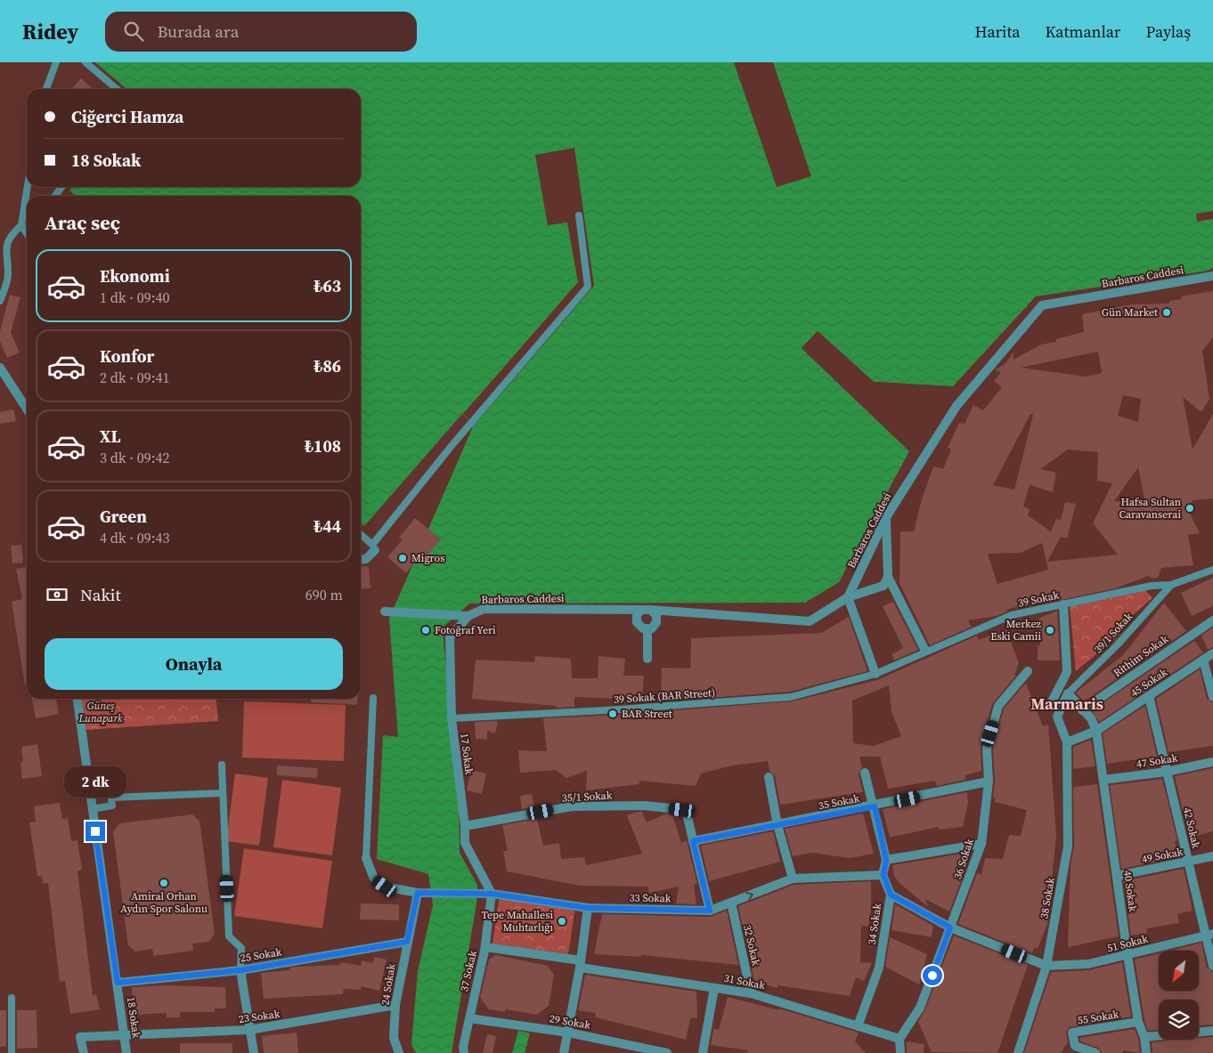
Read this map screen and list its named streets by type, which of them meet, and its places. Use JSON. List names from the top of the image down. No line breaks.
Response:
{"streets":{"street":["Barbaros Caddesi","Rithim Sokak","45 Sokak","17 Sokak","47 Sokak","35/1 Sokak","35 Sokak","42 Sokak","49 Sokak","36 Sokak","40 Sokak","33 Sokak","38 Sokak","34 Sokak","51 Sokak","32 Sokak","25 Sokak","37 Sokak","31 Sokak","24 Sokak","23 Sokak","18 Sokak","55 Sokak","29 Sokak"],"lane":["39 Sokak","39/1 Sokak","39 Sokak (BAR Street)"]},"crossings":[["Barbaros Caddesi","17 Sokak"],["39 Sokak","39/1 Sokak"],["39 Sokak","39 Sokak (BAR Street)"],["45 Sokak","42 Sokak"],["45 Sokak","40 Sokak"],["45 Sokak","38 Sokak"],["39 Sokak (BAR Street)","17 Sokak"],["17 Sokak","35/1 Sokak"],["17 Sokak","33 Sokak"],["17 Sokak","37 Sokak"],["47 Sokak","42 Sokak"],["47 Sokak","40 Sokak"],["35/1 Sokak","35 Sokak"],["35 Sokak","36 Sokak"],["35 Sokak","34 Sokak"],["42 Sokak","49 Sokak"],["42 Sokak","51 Sokak"],["49 Sokak","40 Sokak"],["36 Sokak","31 Sokak"],["40 Sokak","51 Sokak"],["40 Sokak","55 Sokak"],["33 Sokak","34 Sokak"],["33 Sokak","32 Sokak"],["33 Sokak","37 Sokak"],["33 Sokak","24 Sokak"],["38 Sokak","51 Sokak"],["34 Sokak","31 Sokak"],["32 Sokak","31 Sokak"],["25 Sokak","24 Sokak"],["25 Sokak","18 Sokak"],["37 Sokak","31 Sokak"],["37 Sokak","29 Sokak"],["24 Sokak","23 Sokak"],["23 Sokak","18 Sokak"]],"districts":["Marmaris"],"parks":["Güneş Lunapark"],"places":["Gün Market","Hafsa Sultan Caravanserai","Migros","Fotoğraf Yeri","Merkez Eski Camii","BAR Street","Amiral Orhan Aydın Spor Salonu","Tepe Mahallesi Muhtarlığı"],"north":"bottom left","page":{"header":"Ridey","search":"Burada ara","nav":["Harita","Katmanlar","Paylaş"],"banner":["Ciğerci Hamza","18 Sokak"],"heading":"Araç seç","list":[{"name":"Ekonomi","note":"1 dk · 09:40","value":"₺63"},{"name":"Konfor","note":"2 dk · 09:41","value":"₺86"},{"name":"XL","note":"3 dk · 09:42","value":"₺108"},{"name":"Green","note":"4 dk · 09:43","value":"₺44"}],"pay":["Nakit","690 m"],"buttons":"Onayla","bubble":"2 dk"}}
